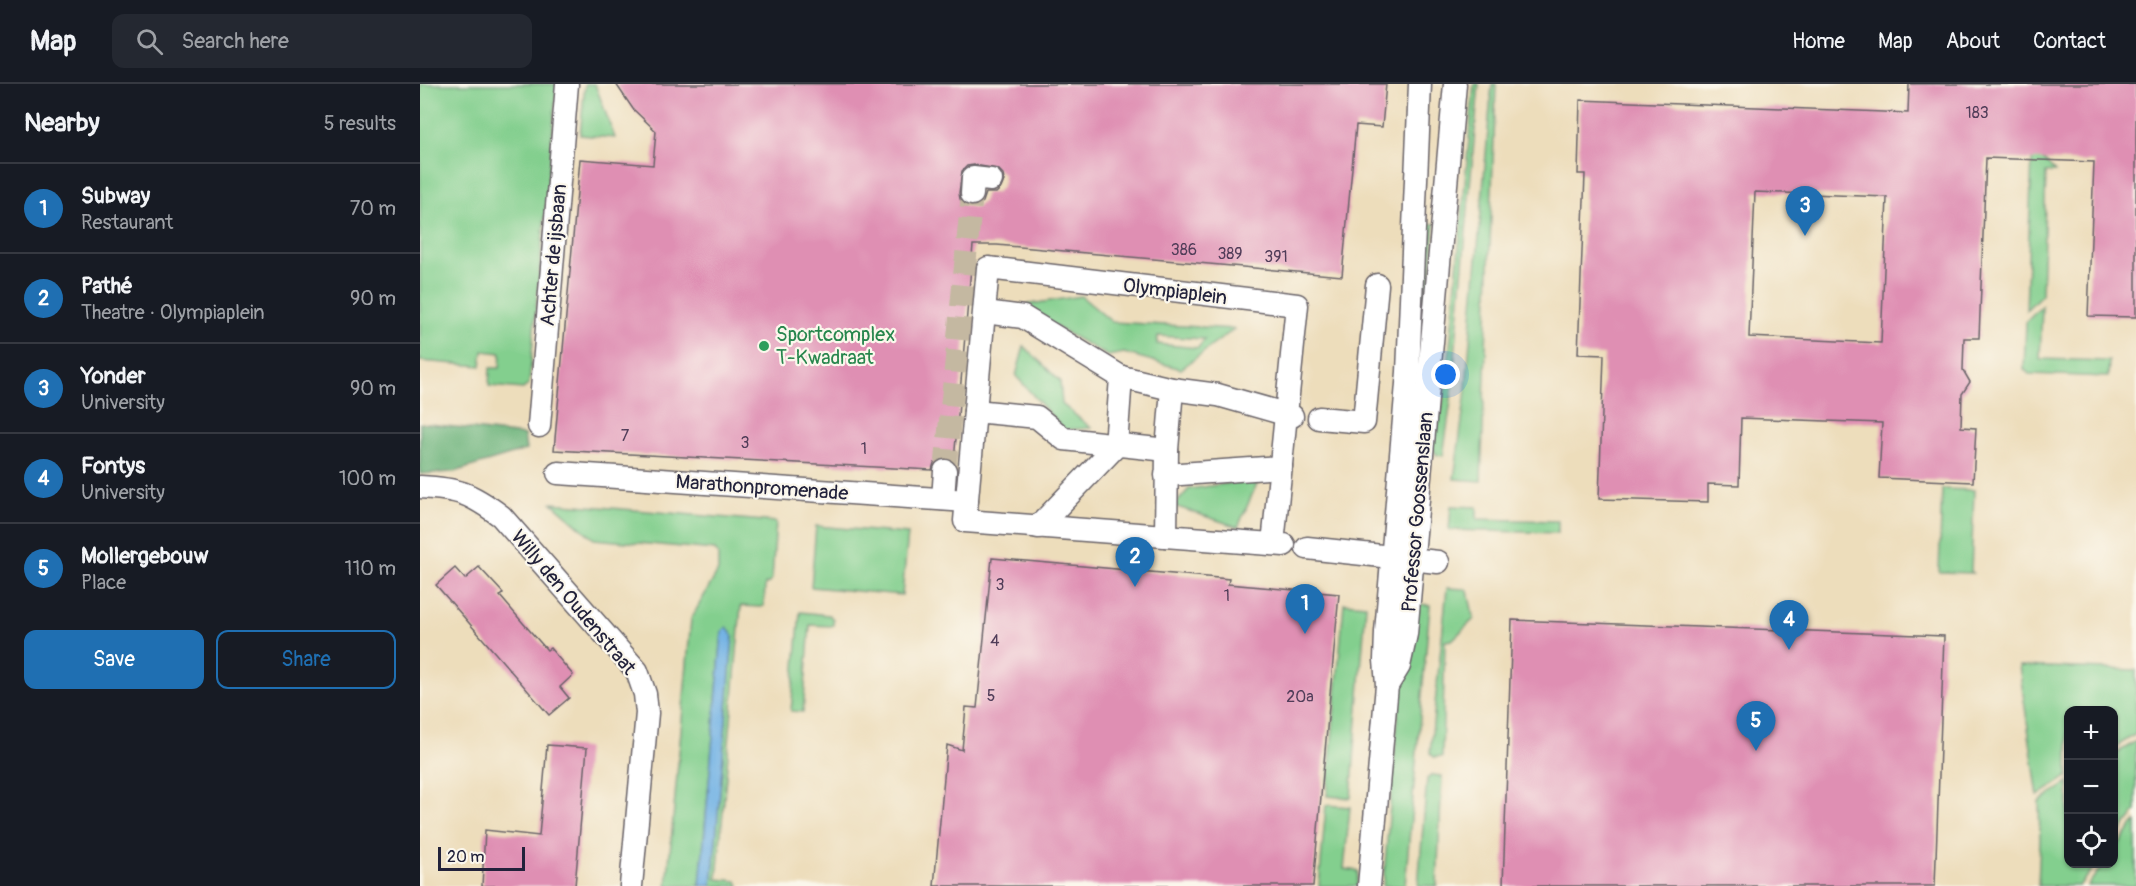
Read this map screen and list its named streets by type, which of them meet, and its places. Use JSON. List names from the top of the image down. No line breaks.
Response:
{"streets":{"street":["Achter de ijsbaan","Olympiaplein","Marathonpromenade","Professor Goossenslaan","Willy den Oudenstraat"]},"crossings":[["Olympiaplein","Marathonpromenade"]],"places":["Sportcomplex T-Kwadraat"],"house_numbers":["183","386","389","391","7","3","1","3","1","4","5","20a"],"scale_bar":"20 m","page":{"header":"Map","search":"Search here","nav":["Home","Map","About","Contact"],"heading":["Nearby","5 results"],"list":[{"mark":"1","name":"Subway","note":"Restaurant","value":"70 m"},{"mark":"2","name":"Pathé","note":"Theatre · Olympiaplein","value":"90 m"},{"mark":"3","name":"Yonder","note":"University","value":"90 m"},{"mark":"4","name":"Fontys","note":"University","value":"100 m"},{"mark":"5","name":"Mollergebouw","note":"Place","value":"110 m"}],"pins":["3","2","1","4","5"],"buttons":["Save","Share"],"map_buttons":["+","−"],"scale":"20 m"}}
